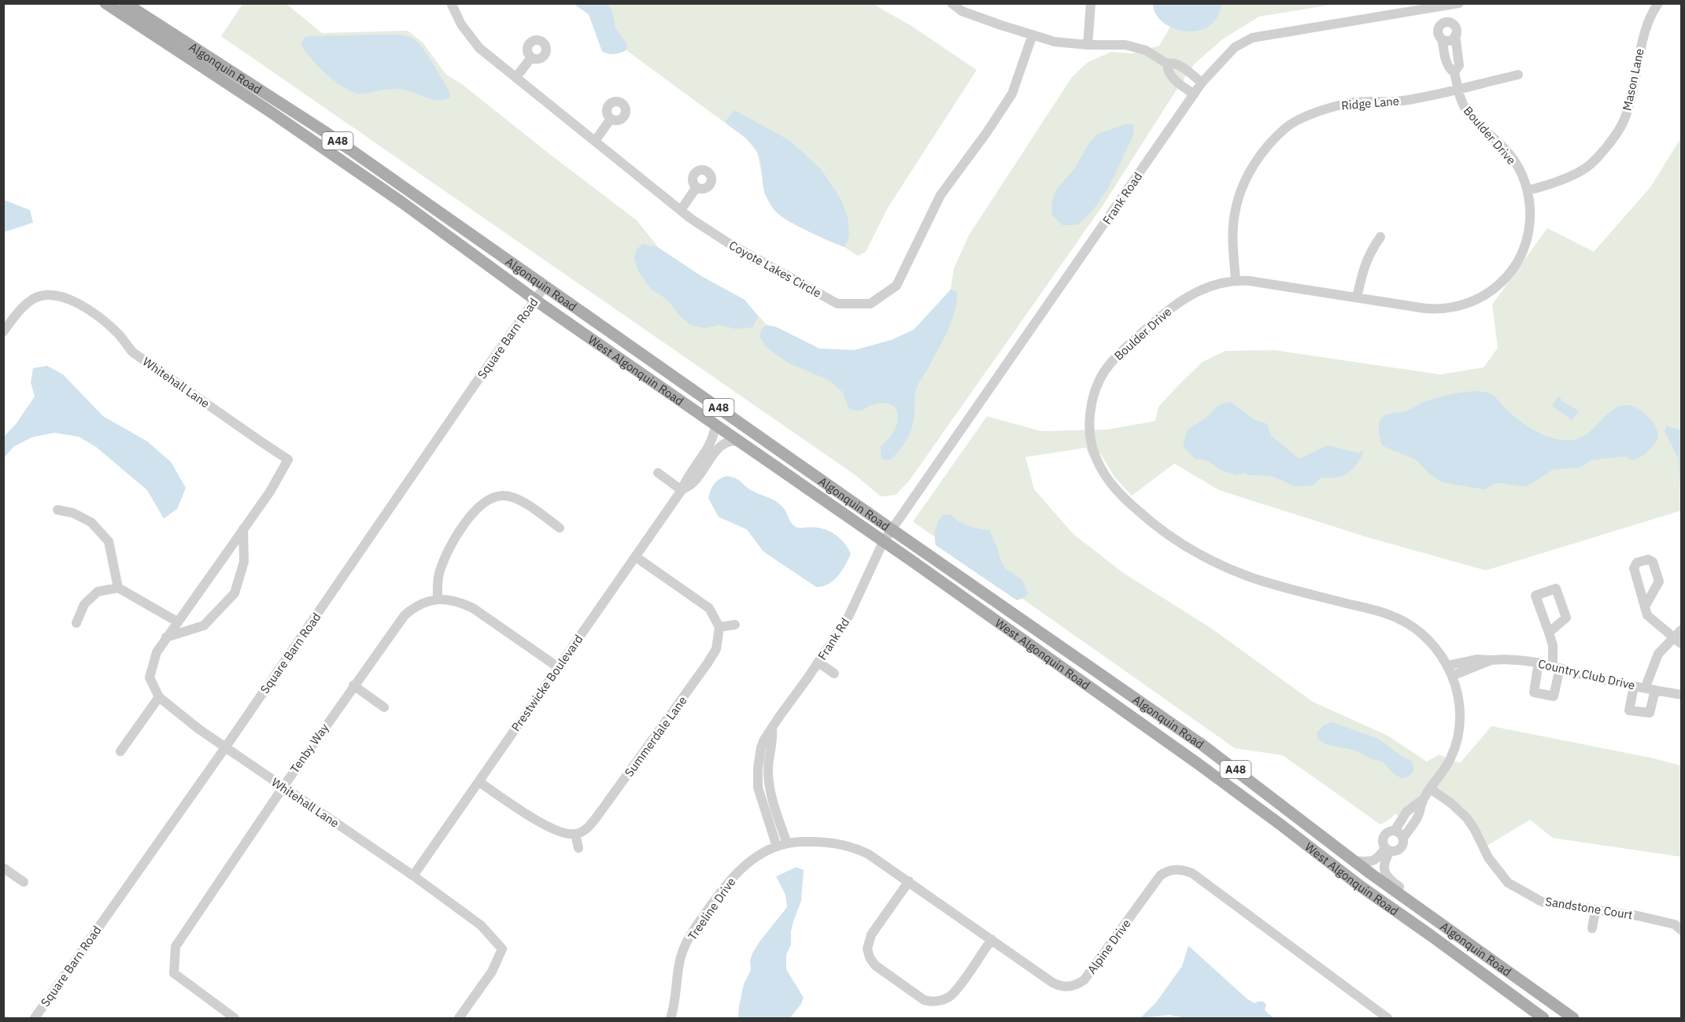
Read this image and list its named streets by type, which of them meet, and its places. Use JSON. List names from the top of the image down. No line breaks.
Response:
{"streets":{"main road":["Algonquin Road","A48","West Algonquin Road"],"street":["Mason Lane","Ridge Lane","Boulder Drive","Frank Road","Coyote Lakes Circle","Square Barn Road","Whitehall Lane","Frank Rd","Country Club Drive","Prestwicke Boulevard","Summerdale Lane","Tenby Way","Sandstone Court","Treeline Drive","Alpine Drive"]},"crossings":[["Algonquin Road","Boulder Drive"],["Algonquin Road","Frank Road"],["Algonquin Road","Square Barn Road"],["Algonquin Road","West Algonquin Road"],["Mason Lane","Boulder Drive"],["Ridge Lane","Boulder Drive"],["Boulder Drive","Frank Road"],["Boulder Drive","Country Club Drive"],["Boulder Drive","Sandstone Court"],["Frank Road","West Algonquin Road"],["Frank Road","Frank Rd"],["Square Barn Road","West Algonquin Road"],["Square Barn Road","Whitehall Lane"],["West Algonquin Road","Frank Rd"],["West Algonquin Road","Prestwicke Boulevard"],["Whitehall Lane","Prestwicke Boulevard"],["Whitehall Lane","Tenby Way"],["Frank Rd","Treeline Drive"],["Frank Rd","Alpine Drive"],["Treeline Drive","Alpine Drive"]]}
